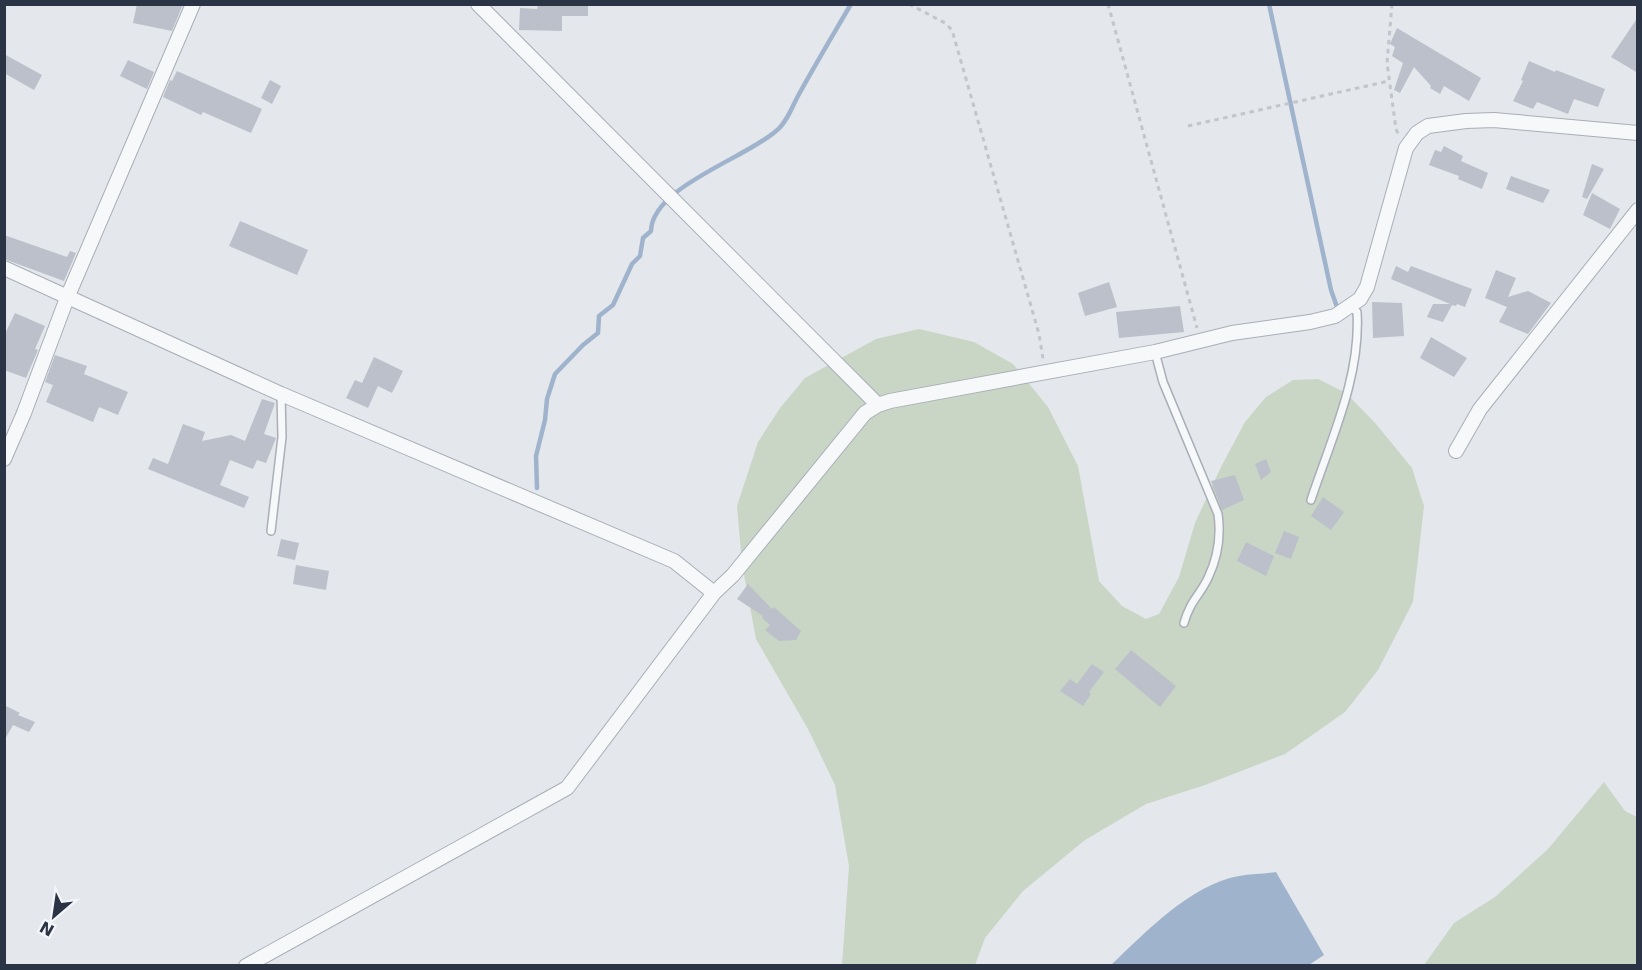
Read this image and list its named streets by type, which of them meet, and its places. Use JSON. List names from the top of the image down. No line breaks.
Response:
{"north":"bottom left"}
